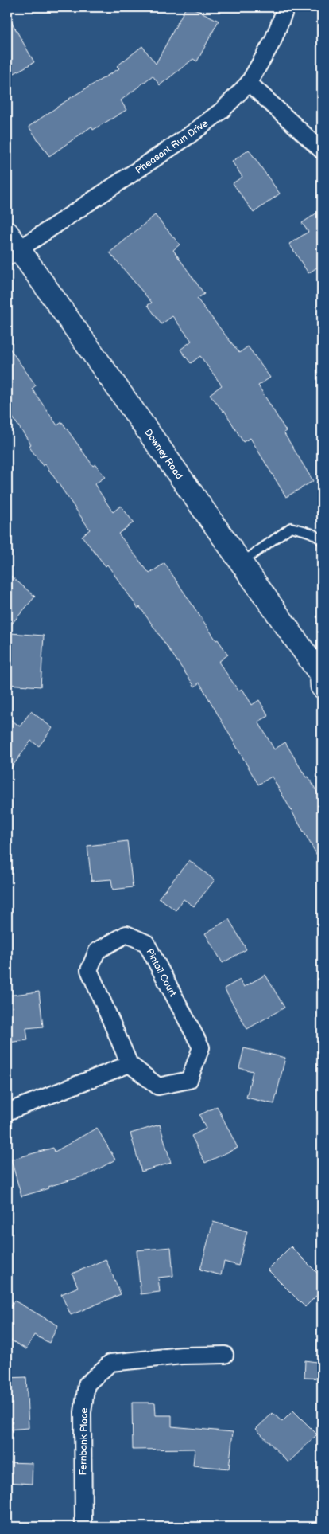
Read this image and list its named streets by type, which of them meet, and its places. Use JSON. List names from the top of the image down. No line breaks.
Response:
{"streets":{"main road":["Downey Road"],"street":["Pheasant Run Drive","Pintail Court","Fernbank Place"]},"crossings":[["Pheasant Run Drive","Downey Road"]]}
